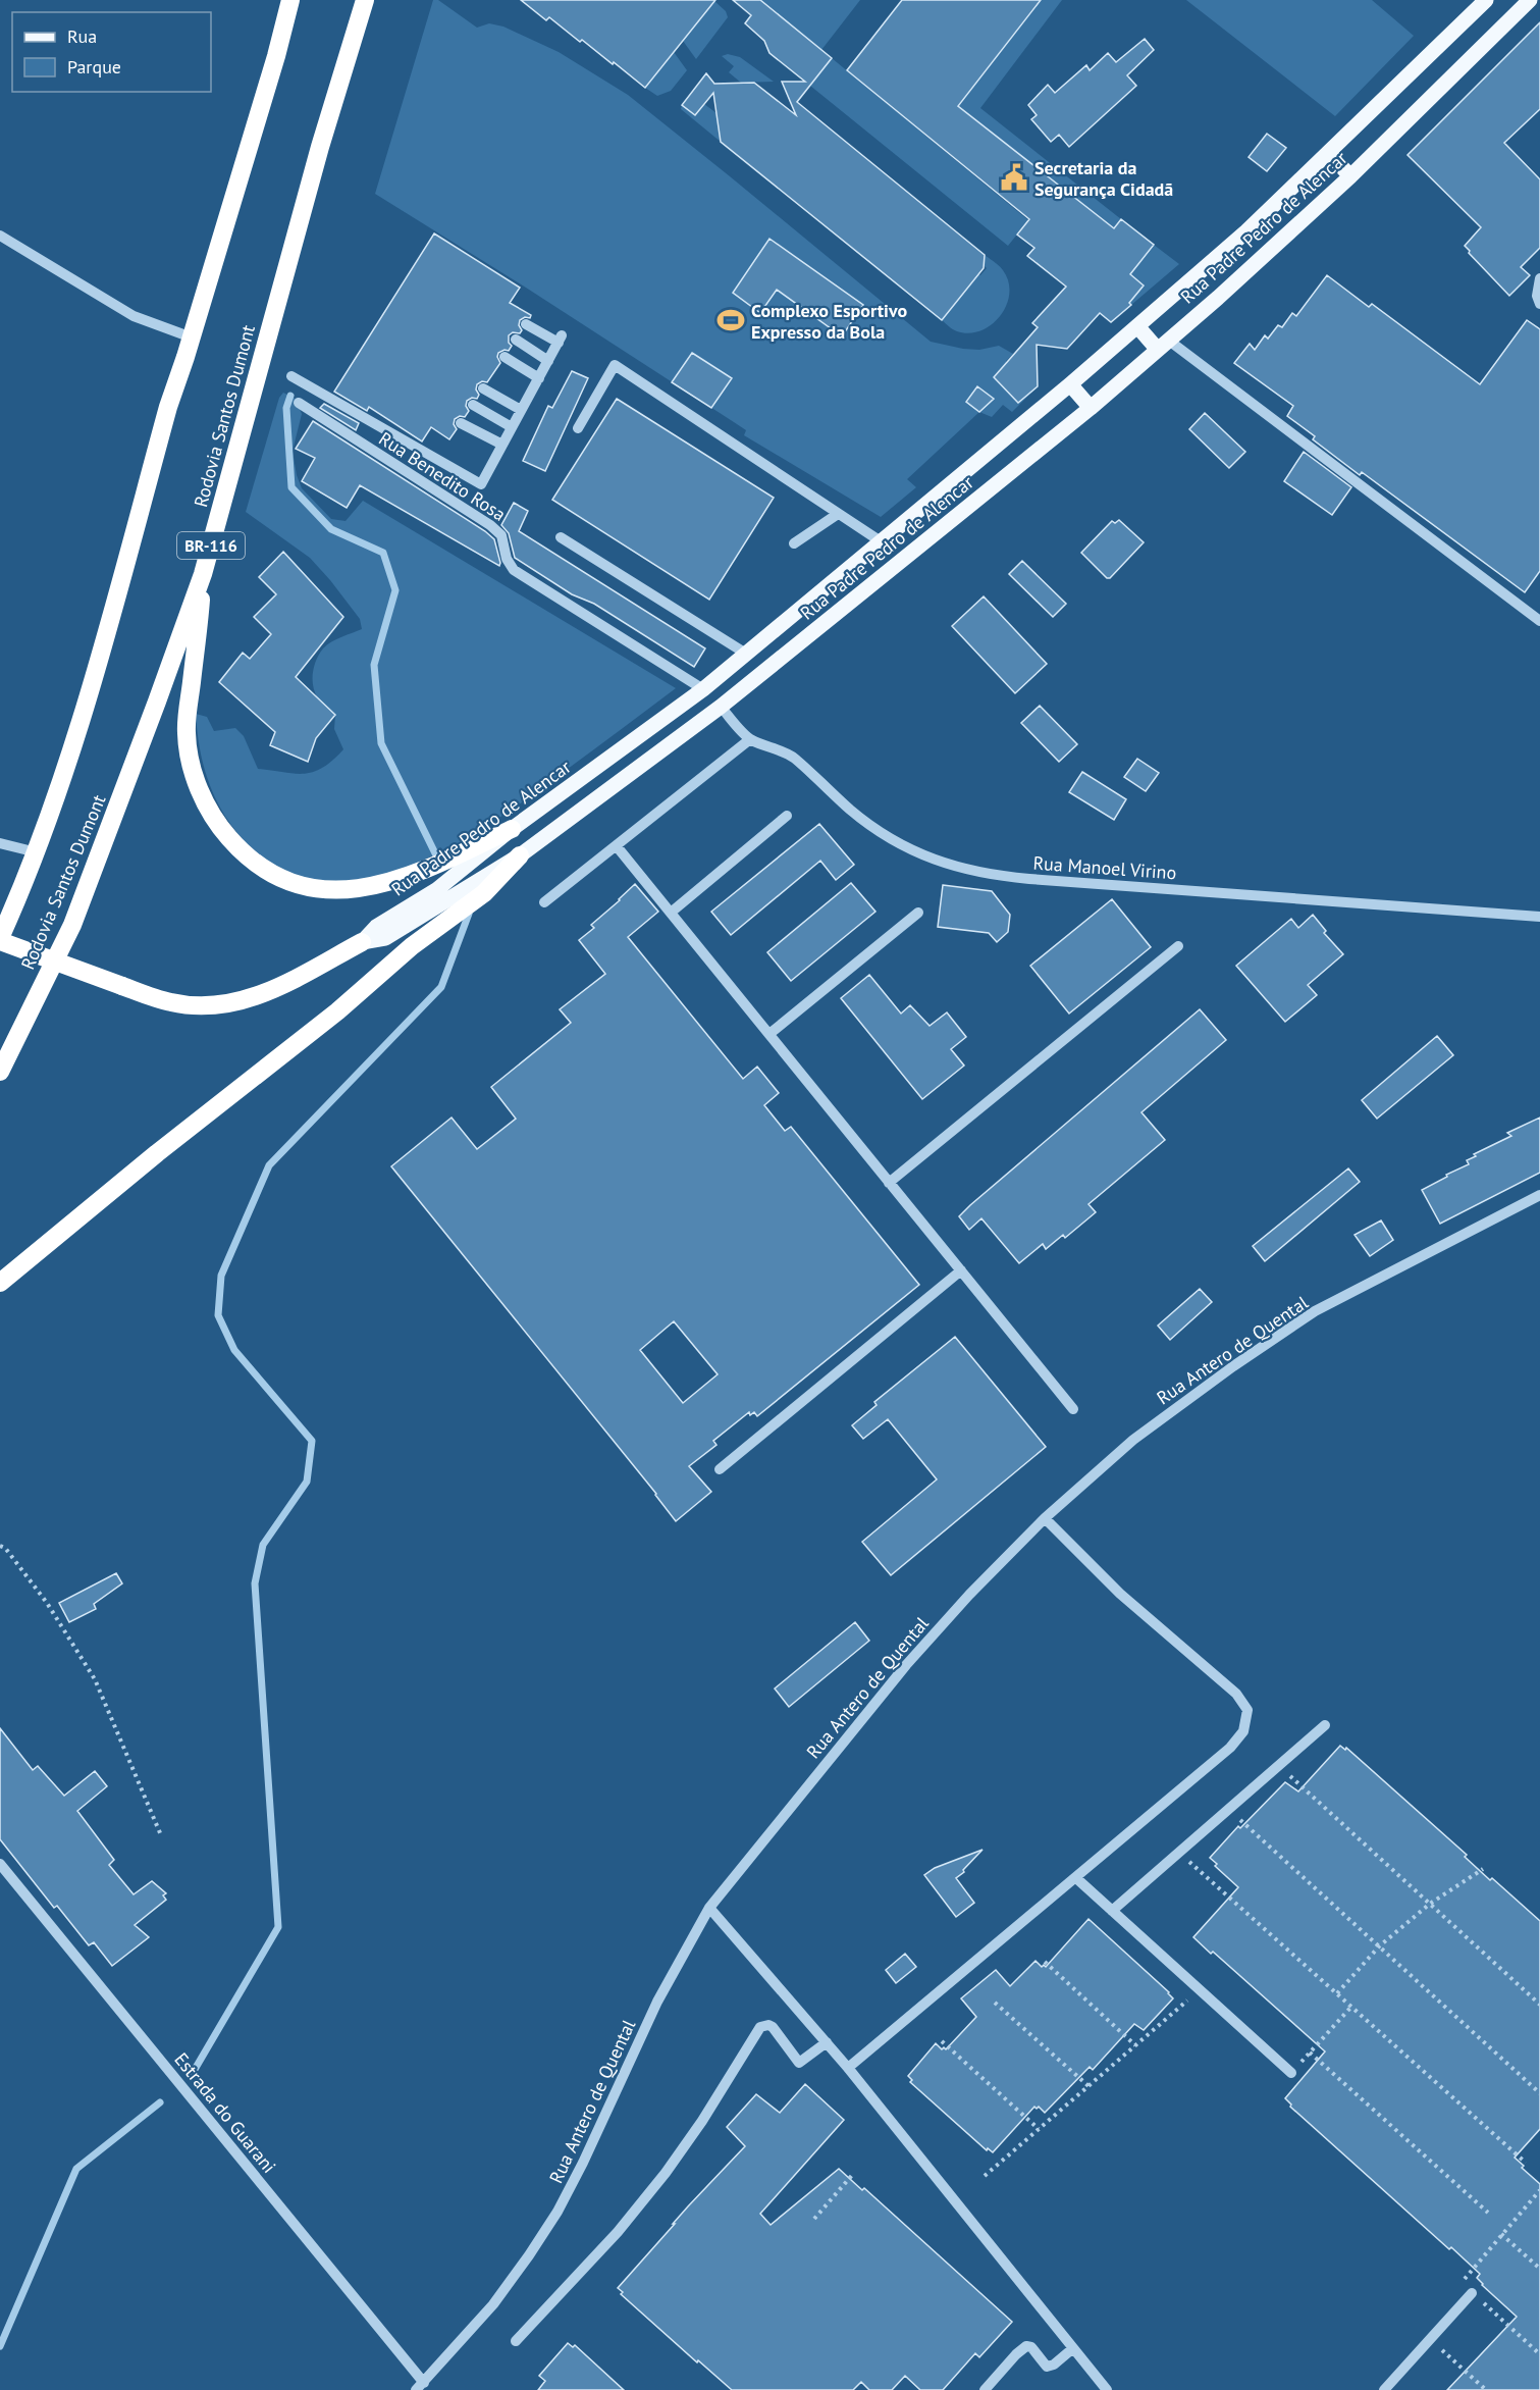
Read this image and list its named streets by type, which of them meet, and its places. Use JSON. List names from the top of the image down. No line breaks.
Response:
{"streets":{"highway":["Rodovia Santos Dumont","BR-116"],"main road":["Rua Padre Pedro de Alencar"],"street":["Rua Benedito Rosa","Rua Manoel Virino","Rua Antero de Quental","Estrada do Guarani"]},"crossings":[["Rua Padre Pedro de Alencar","Rua Benedito Rosa"],["Rua Padre Pedro de Alencar","Rua Manoel Virino"],["Rua Antero de Quental","Estrada do Guarani"]],"places":{"public building":["Secretaria da Segurança Cidadã"],"sports":["Complexo Esportivo Expresso da Bola"]},"legend":["Rua","Parque"]}
